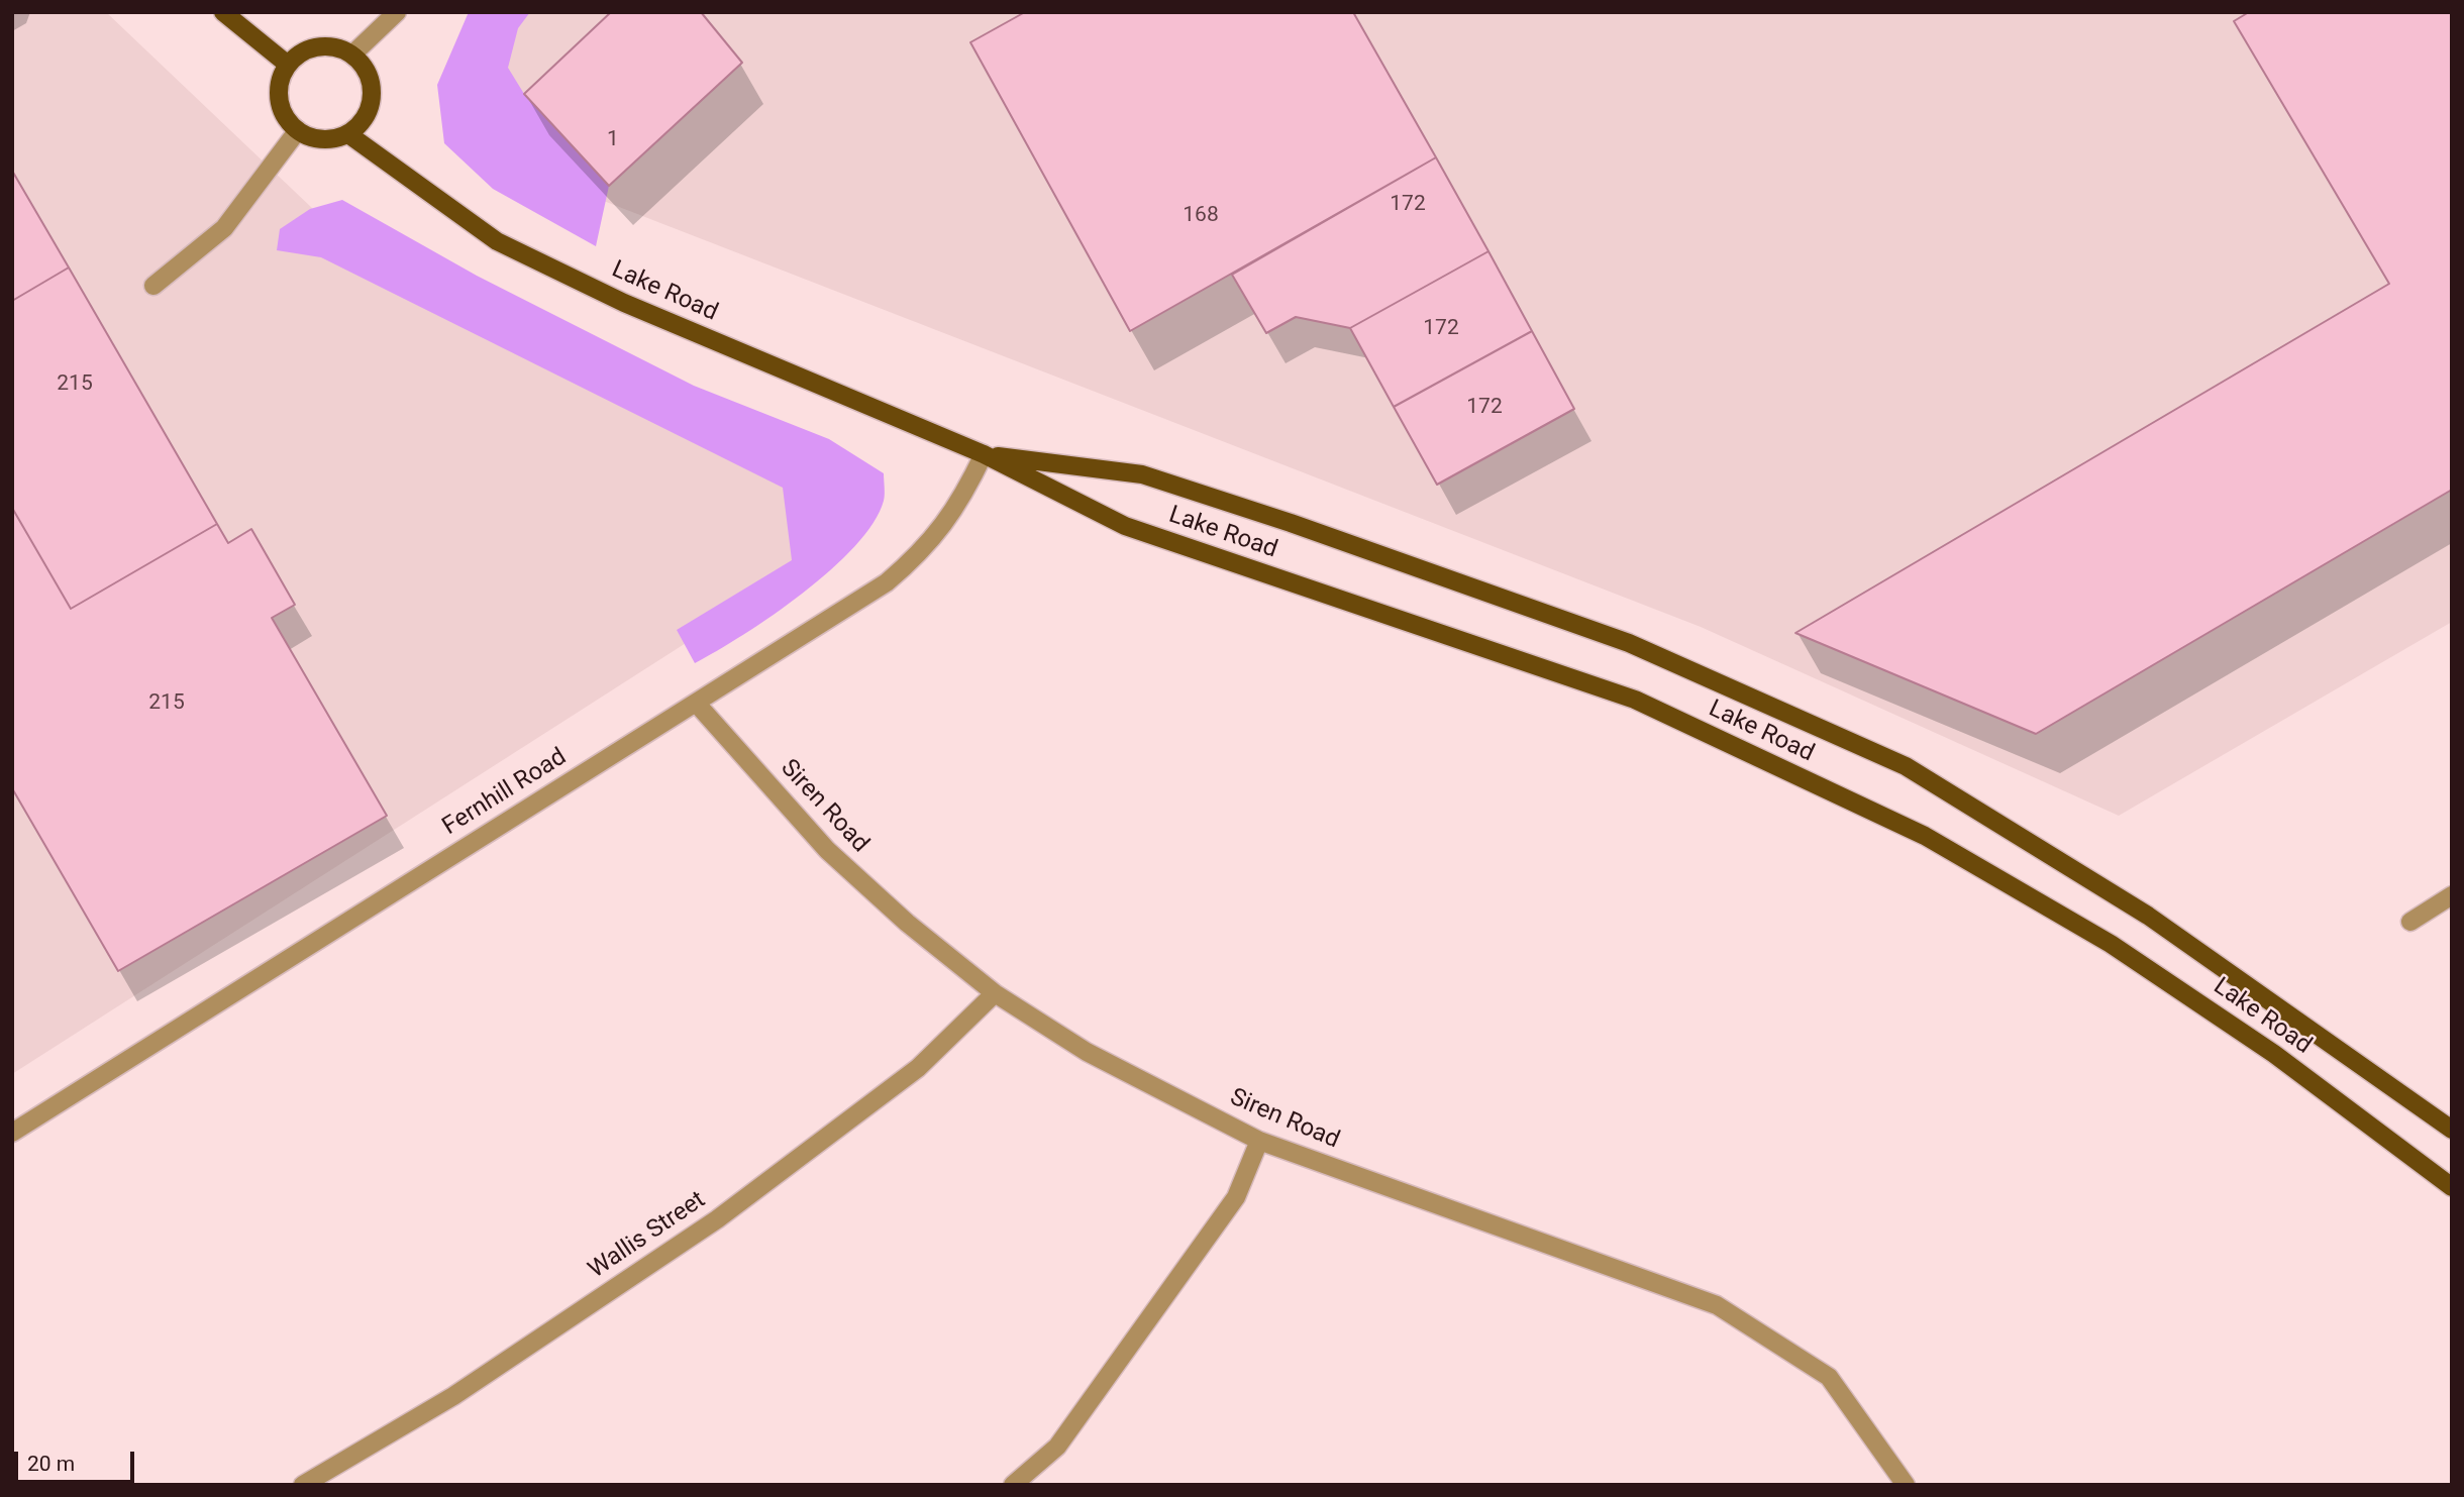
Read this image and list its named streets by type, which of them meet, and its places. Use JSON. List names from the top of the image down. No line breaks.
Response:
{"streets":{"main road":["Lake Road"],"street":["Fernhill Road","Siren Road","Wallis Street"]},"crossings":[["Lake Road","Fernhill Road"],["Fernhill Road","Siren Road"],["Siren Road","Wallis Street"]],"house_numbers":["1","172","168","172","215","172","215"],"scale_bar":"20 m"}
